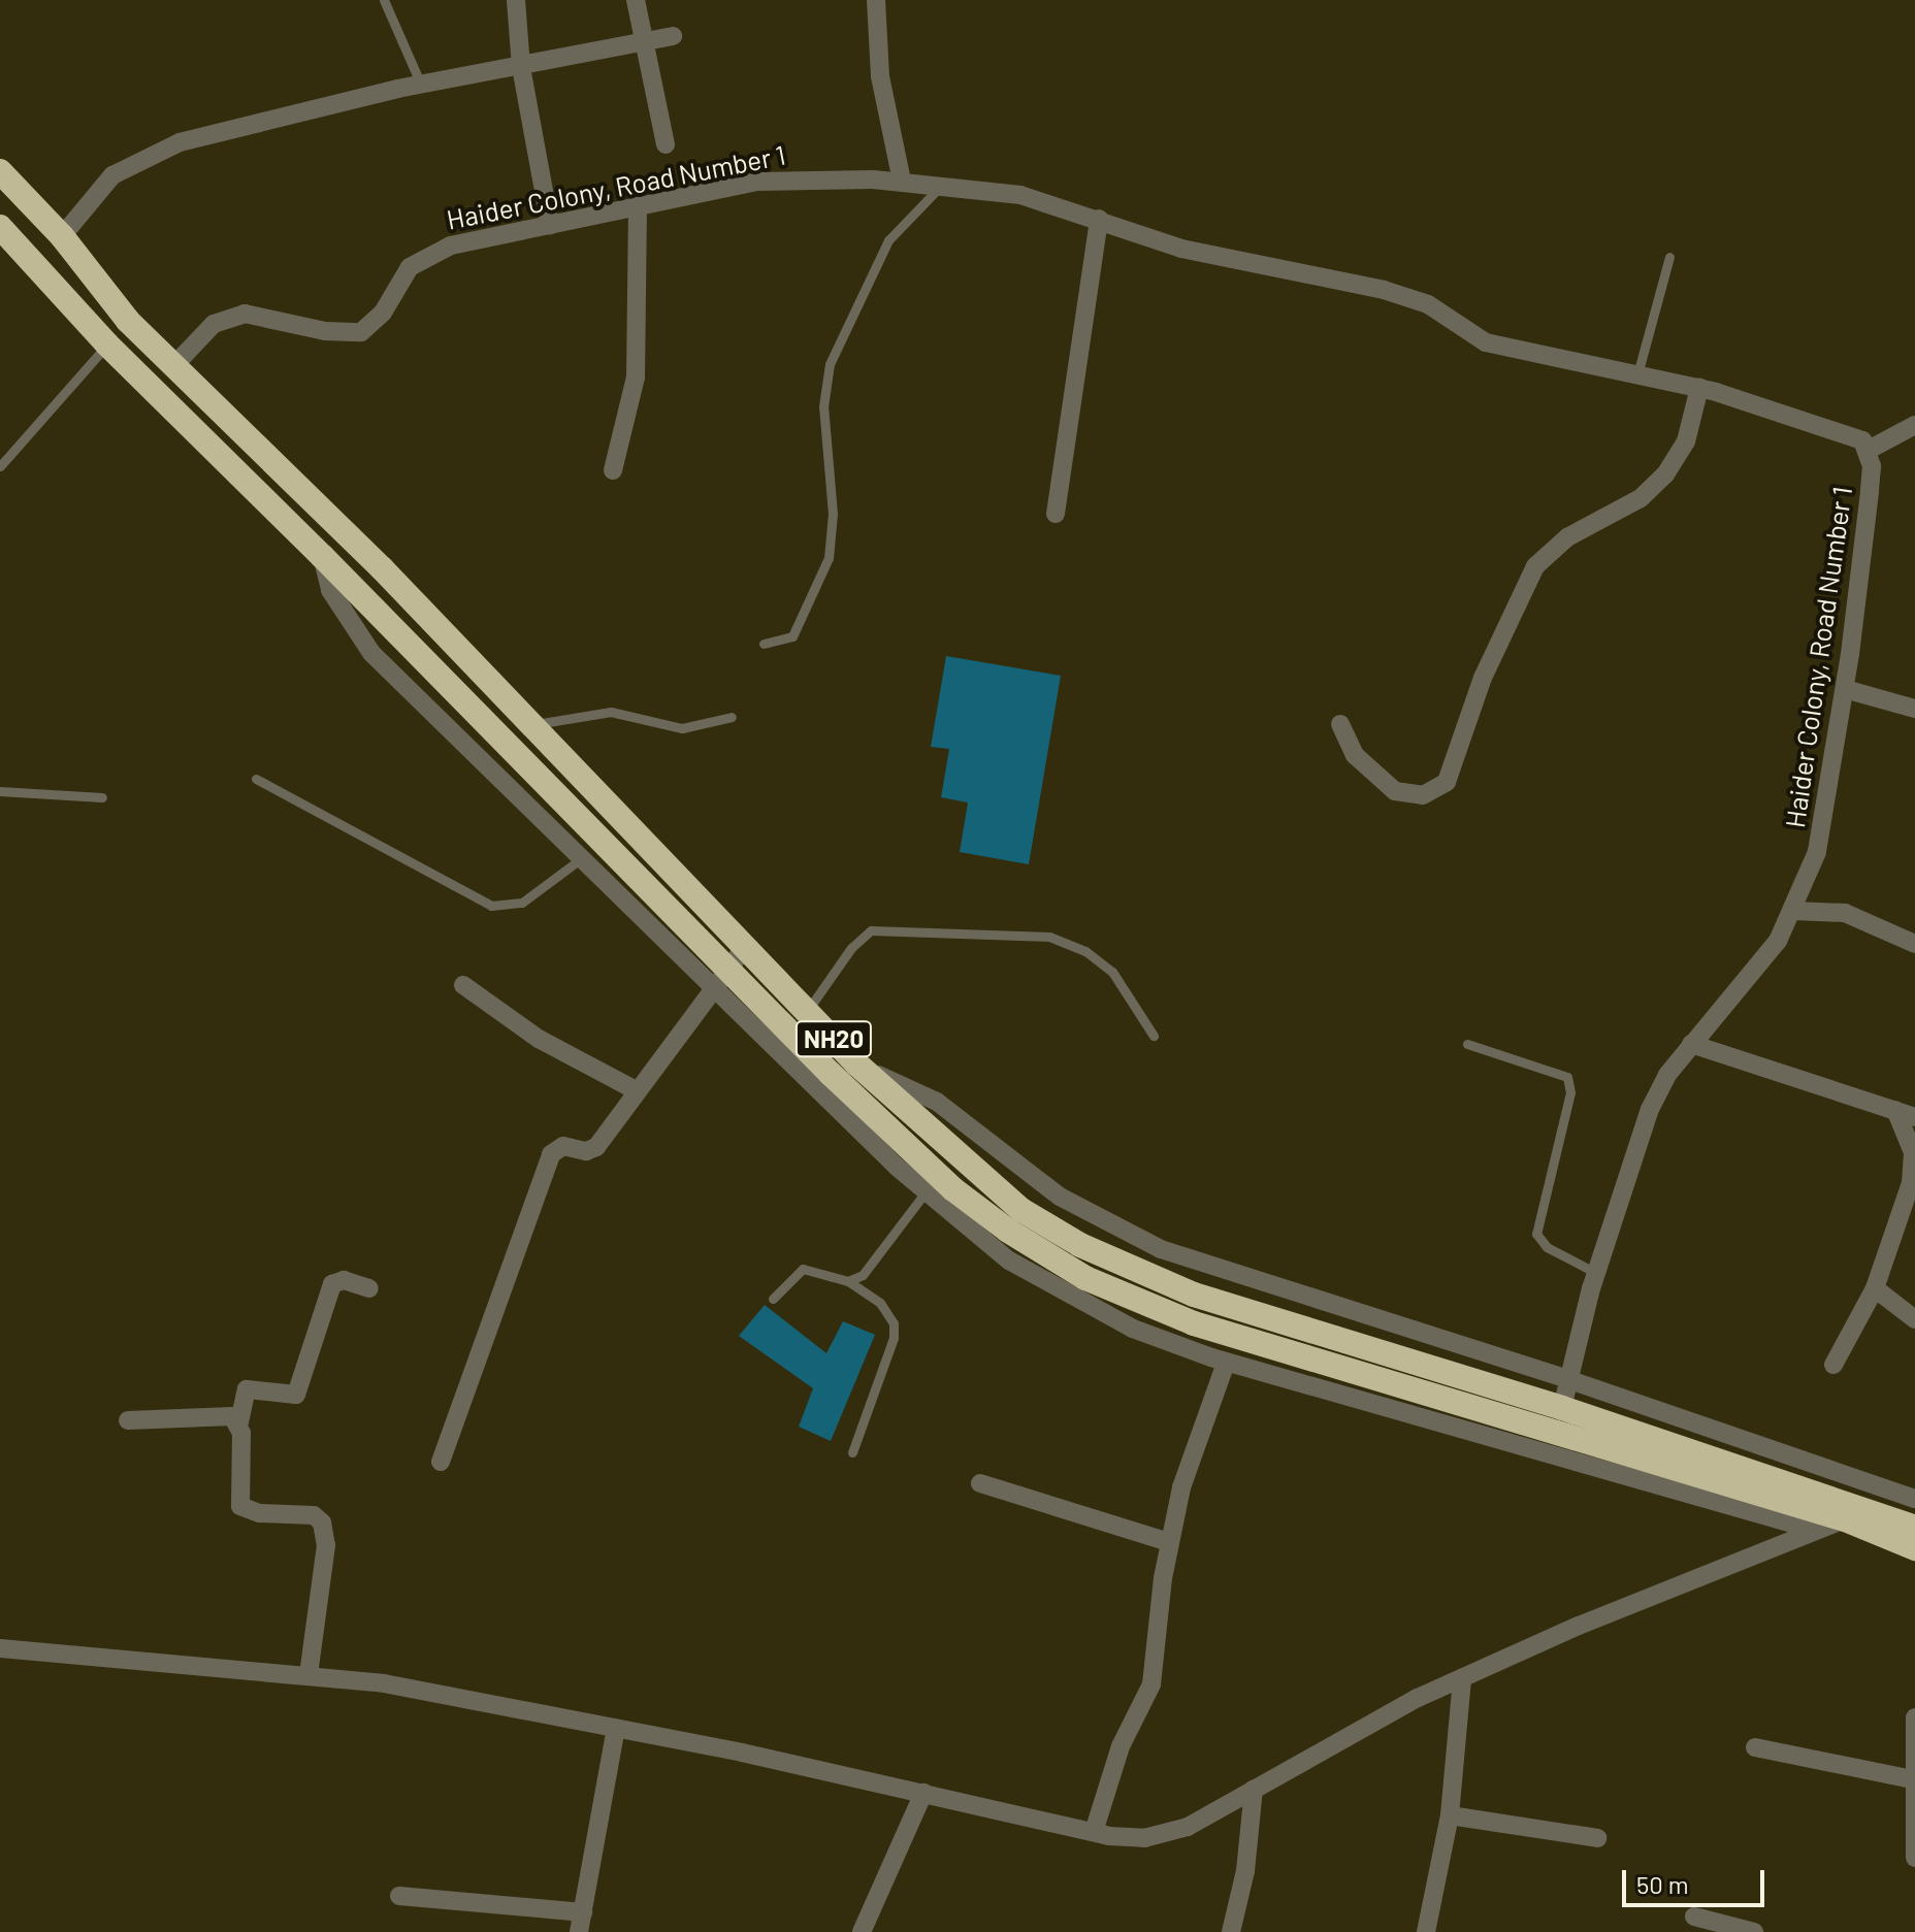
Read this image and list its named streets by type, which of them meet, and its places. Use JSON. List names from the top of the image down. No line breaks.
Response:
{"streets":{"highway":["NH20"],"street":["Haider Colony, Road Number 1"]},"crossings":[["Haider Colony, Road Number 1","NH20"]],"scale_bar":"50 m"}
